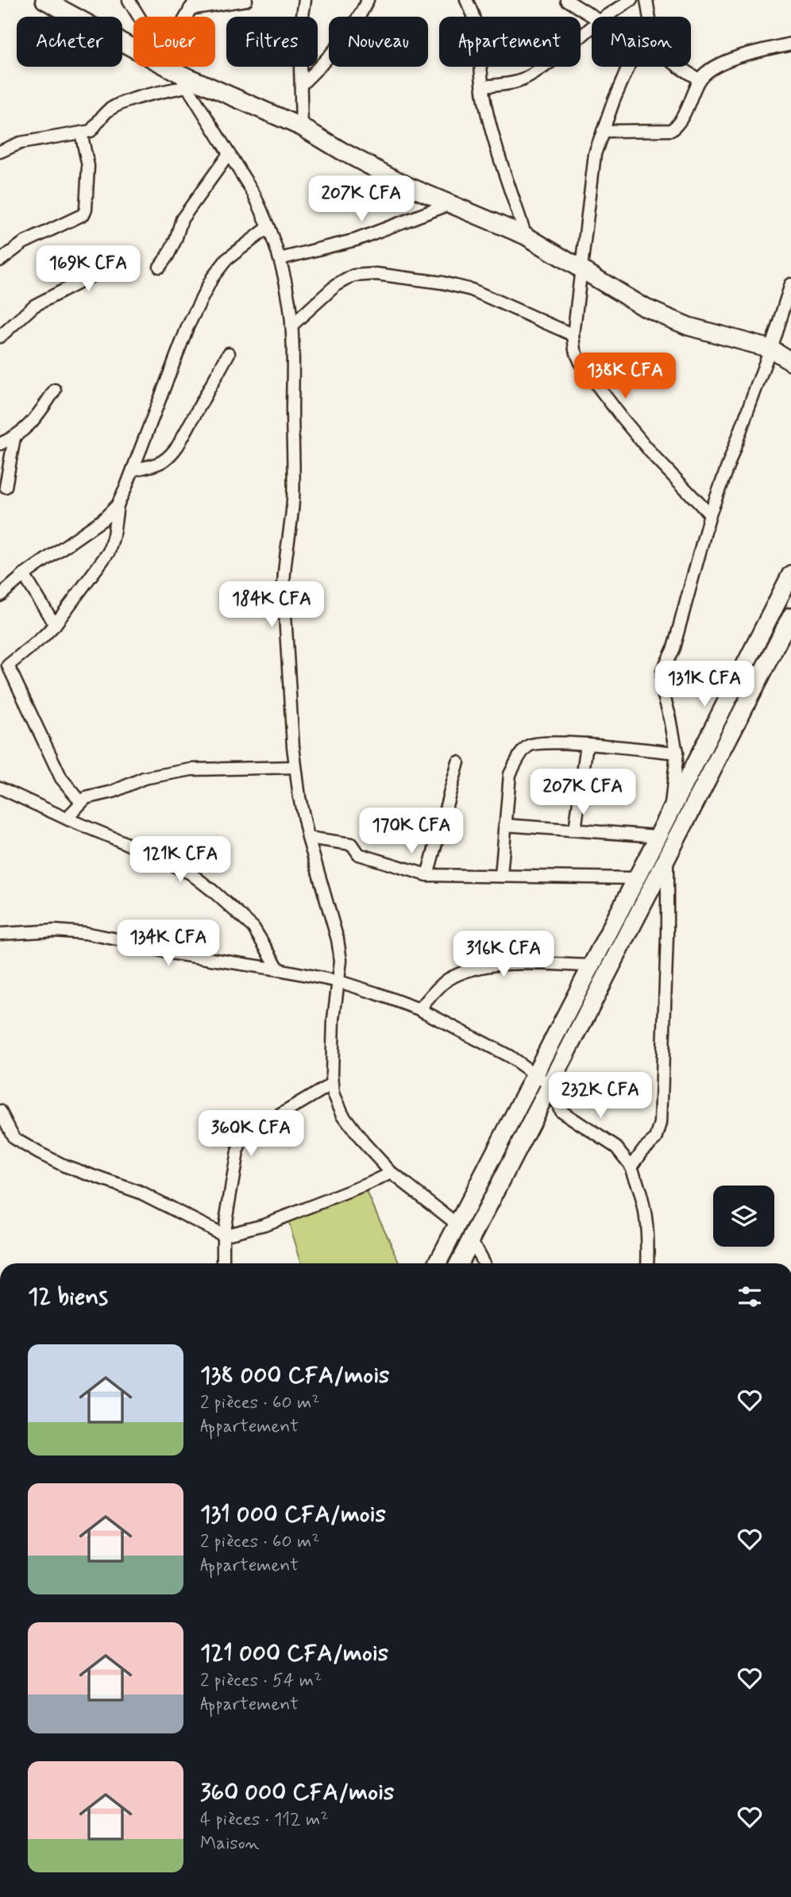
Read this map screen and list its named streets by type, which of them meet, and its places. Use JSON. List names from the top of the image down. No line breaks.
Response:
{"page":{"chip":["Acheter","Louer","Filtres","Nouveau","Appartement","Maison"],"price":["207K CFA","169K CFA","138K CFA","184K CFA","131K CFA","207K CFA","170K CFA","121K CFA","134K CFA","316K CFA","232K CFA","360K CFA"],"heading":"12 biens","list":[{"name":"138 000 CFA/mois","note":"2 pièces · 60 m² · Appartement"},{"name":"131 000 CFA/mois","note":"2 pièces · 60 m² · Appartement"},{"name":"121 000 CFA/mois","note":"2 pièces · 54 m² · Appartement"},{"name":"360 000 CFA/mois","note":"4 pièces · 112 m² · Maison"}]}}
